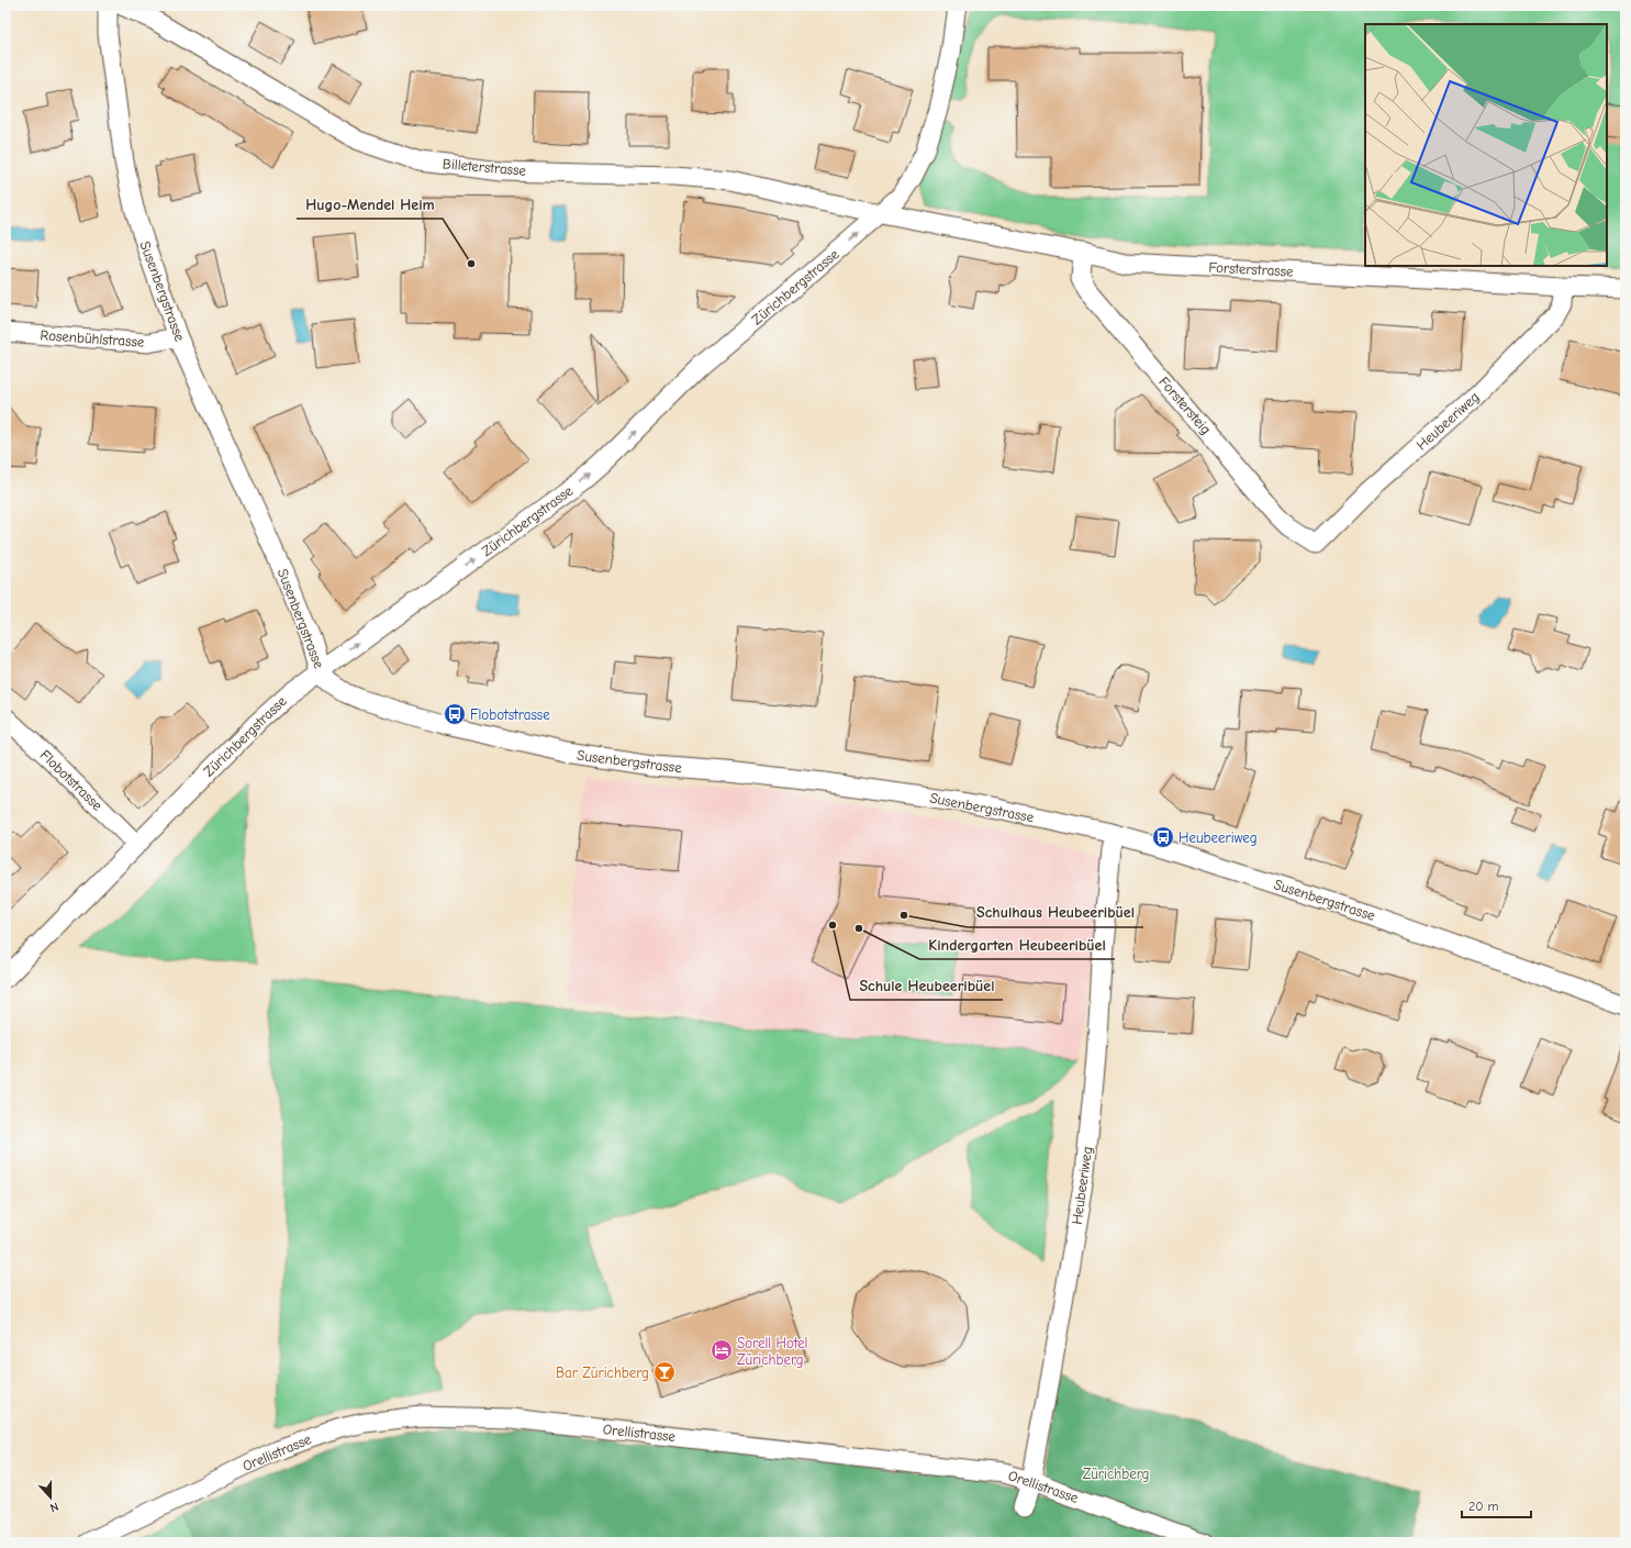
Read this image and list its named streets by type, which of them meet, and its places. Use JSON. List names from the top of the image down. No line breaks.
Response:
{"streets":{"street":["Billeterstrasse","Forsterstrasse","Zürichbergstrasse","Susenbergstrasse","Rosenbühlstrasse","Forstersteig","Heubeeriweg","Flobotstrasse","Orellistrasse"]},"crossings":[["Billeterstrasse","Forsterstrasse"],["Billeterstrasse","Zürichbergstrasse"],["Forsterstrasse","Zürichbergstrasse"],["Forsterstrasse","Forstersteig"],["Forsterstrasse","Heubeeriweg"],["Zürichbergstrasse","Susenbergstrasse"],["Zürichbergstrasse","Flobotstrasse"],["Susenbergstrasse","Rosenbühlstrasse"],["Susenbergstrasse","Heubeeriweg"],["Forstersteig","Heubeeriweg"],["Heubeeriweg","Orellistrasse"]],"one_way":["Zürichbergstrasse"],"parks":["Zürichberg"],"places":{"other":["Hugo-Mendel Heim","Schulhaus Heubeeribüel","Schule Heubeeribüel","Kindergarten Heubeeribüel"],"bus stop":["Flobotstrasse","Heubeeriweg"],"hotel":["Sorell Hotel Zürichberg"],"bar":["Bar Zürichberg"]},"scale_bar":"20 m","north":"bottom"}
